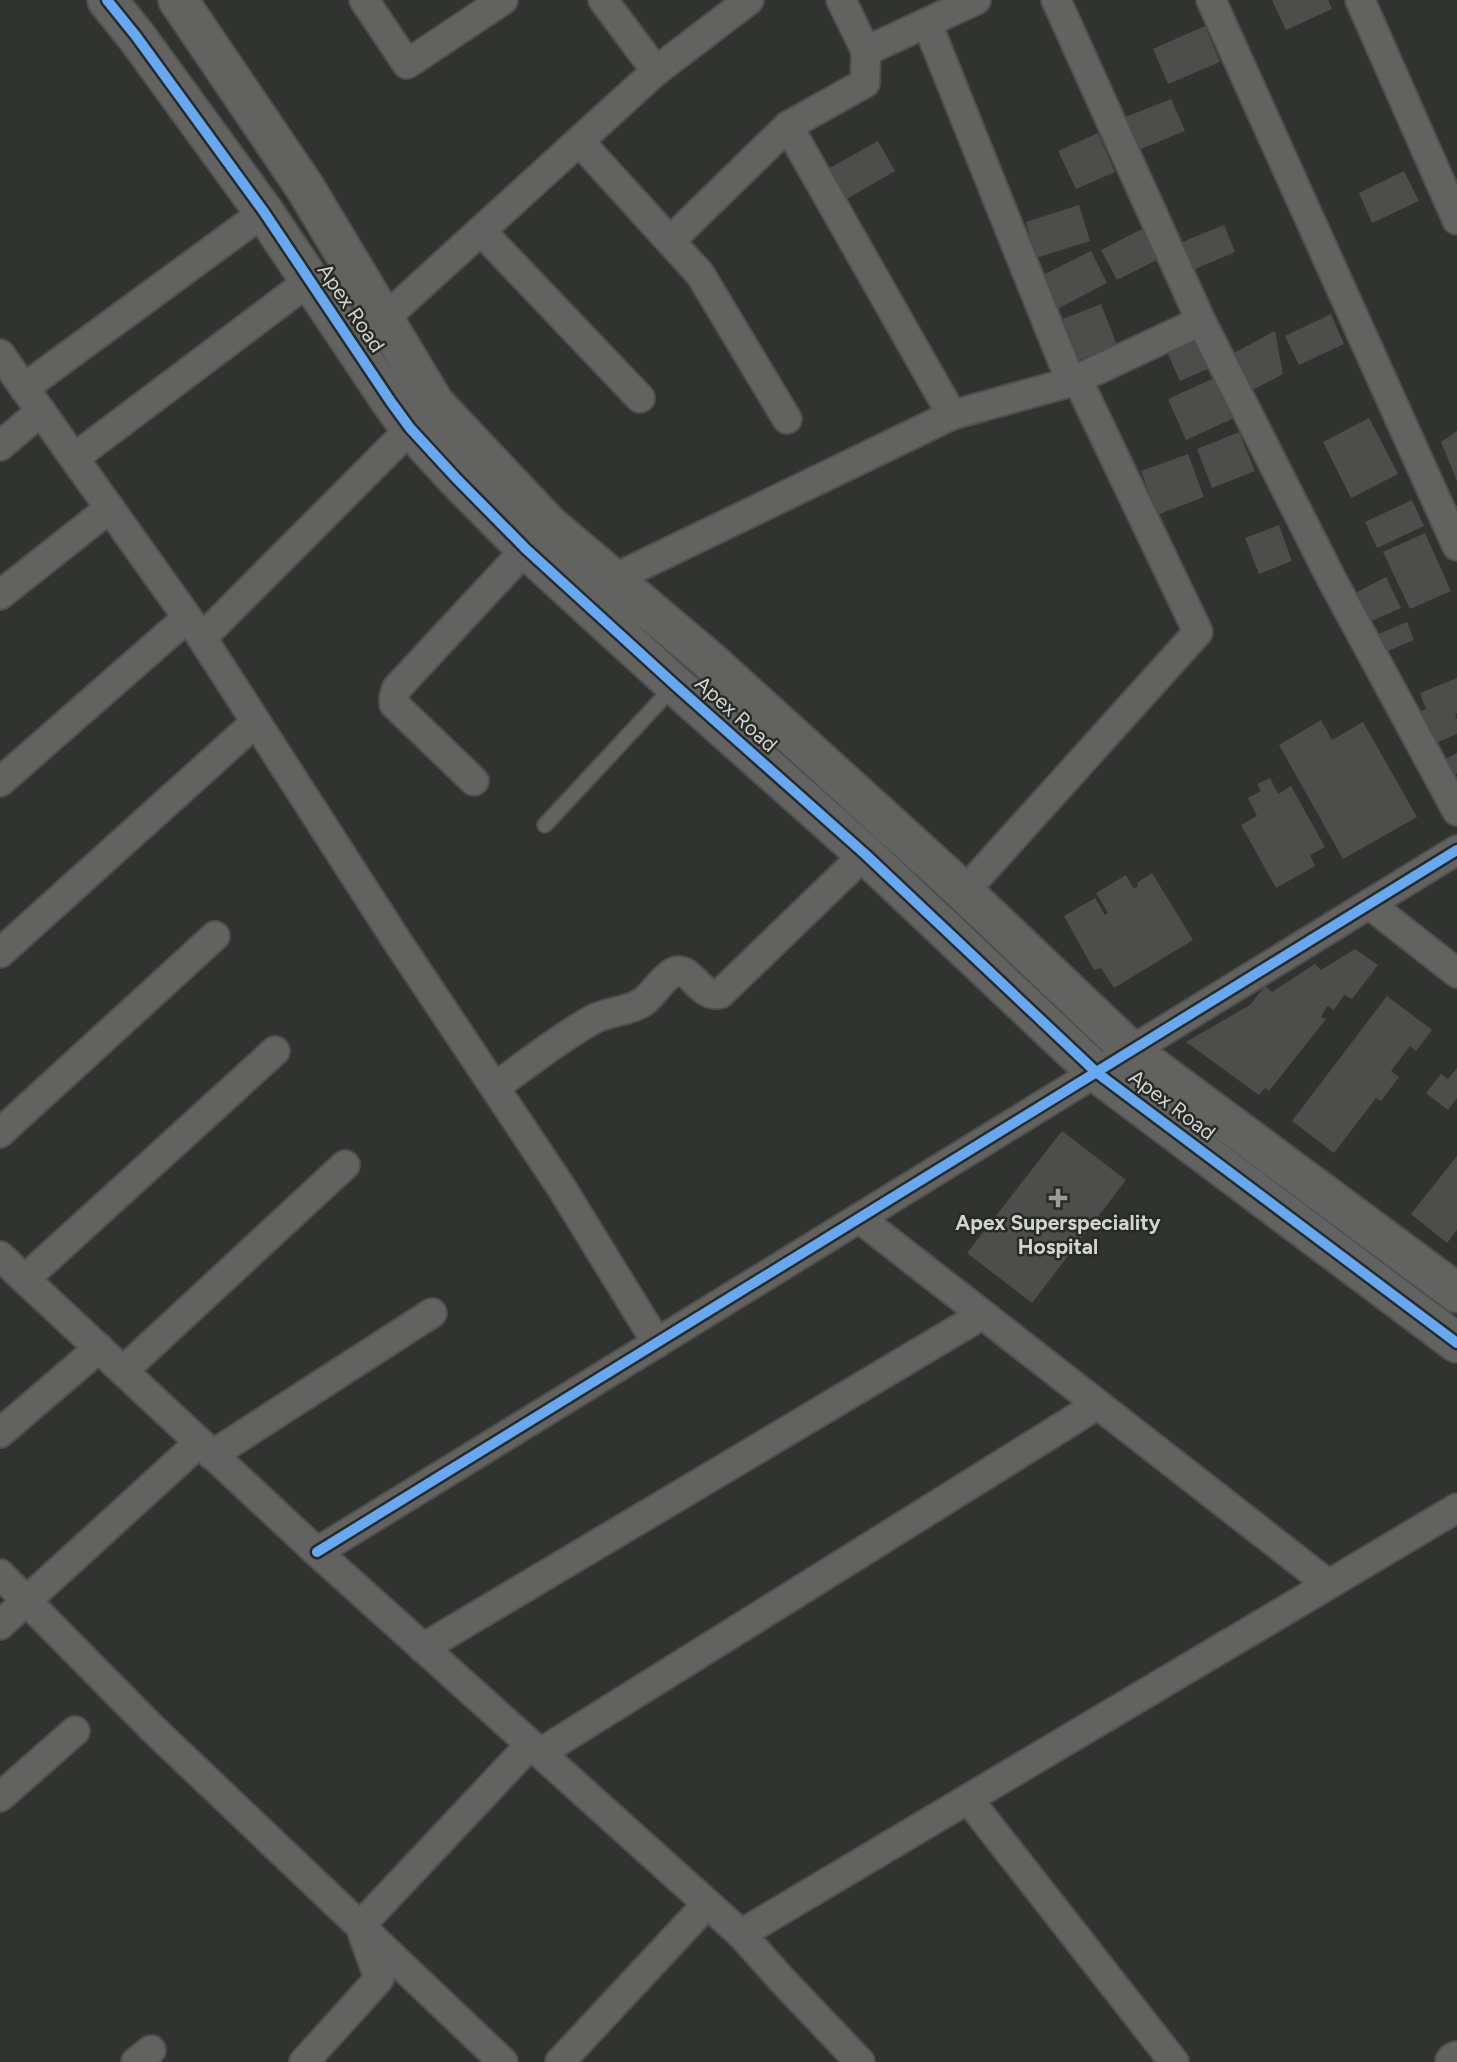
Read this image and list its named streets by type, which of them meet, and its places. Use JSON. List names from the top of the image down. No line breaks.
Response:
{"streets":{"street":["Apex Road"]},"places":{"health":["Apex Superspeciality Hospital"]}}
